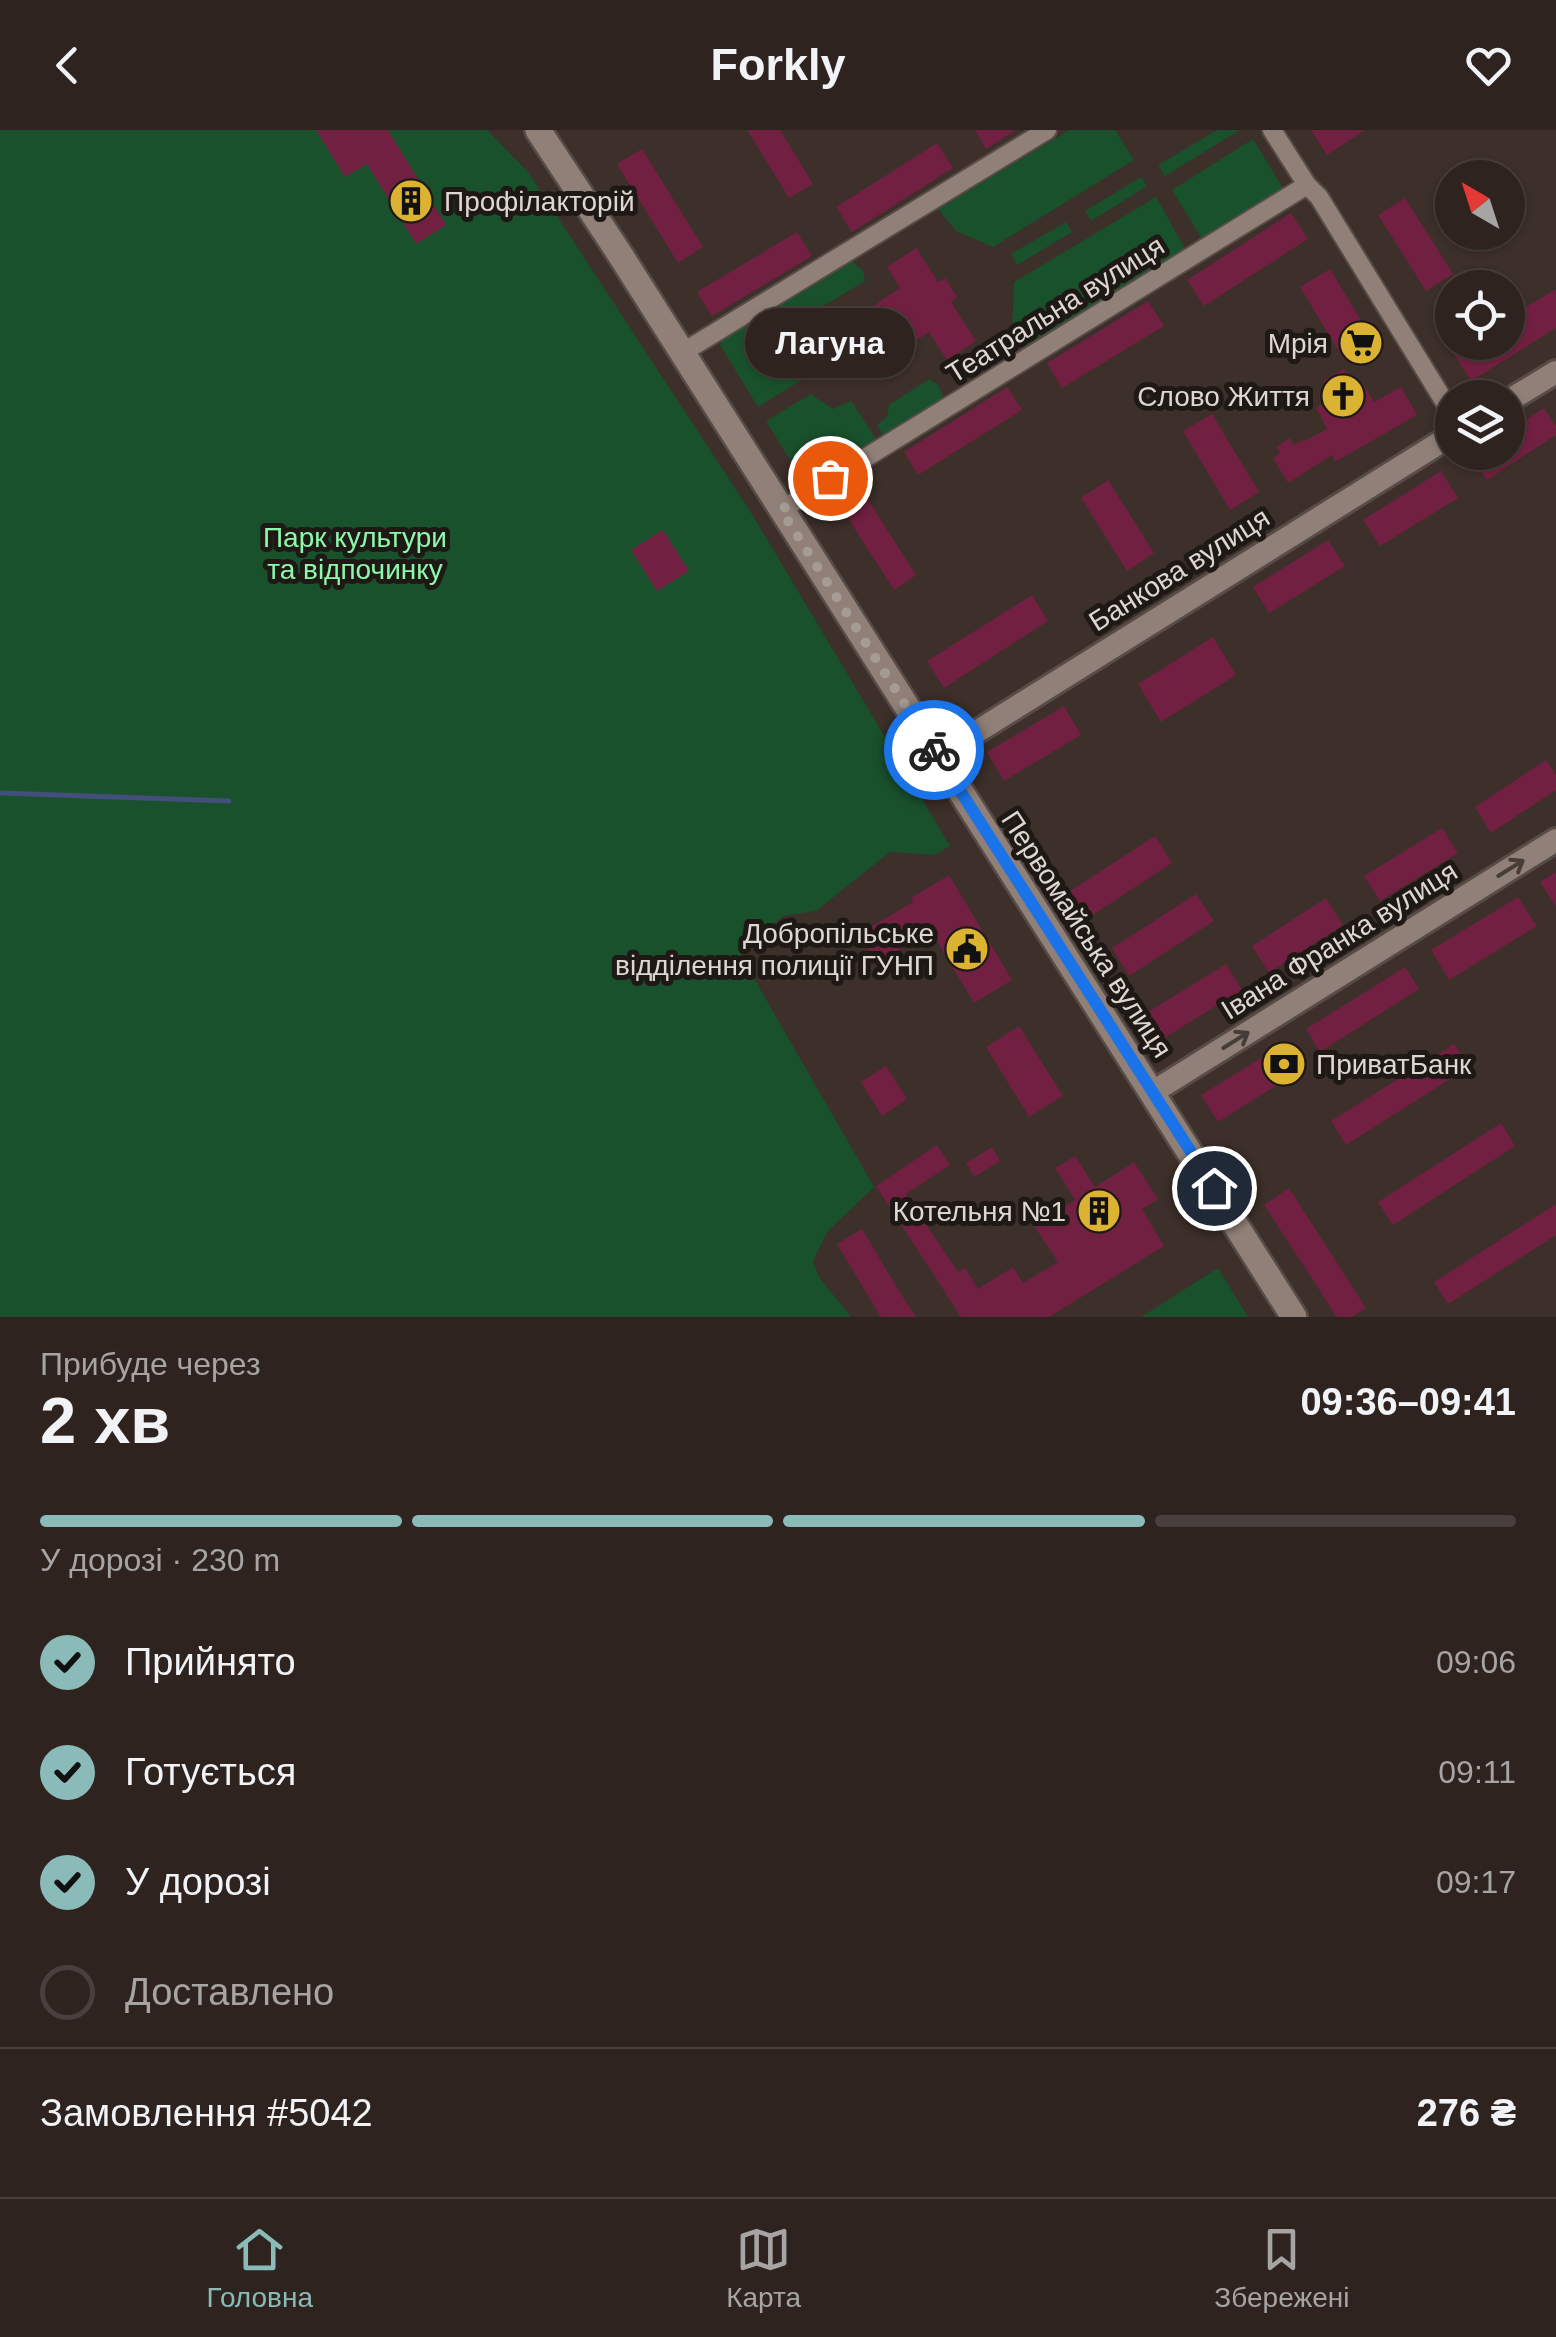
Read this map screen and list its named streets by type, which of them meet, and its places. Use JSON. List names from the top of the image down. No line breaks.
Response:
{"streets":{"main road":["Первомайська вулиця"],"street":["Театральна вулиця","Банкова вулиця","Івана Франка вулиця"]},"crossings":[["Театральна вулиця","Первомайська вулиця"],["Банкова вулиця","Первомайська вулиця"],["Первомайська вулиця","Івана Франка вулиця"]],"one_way":["Івана Франка вулиця"],"parks":["Парк культури та відпочинку"],"places":{"building":["Профілакторій","Котельня №1"],"supermarket":["Мрія"],"church":["Слово Життя"],"other":["Лагуна"],"public building":["Добропільське відділення полиції ГУНП"],"bank":["ПриватБанк"]},"north":"top left","page":{"header":"Forkly","bubble":"Лагуна","heading":["2 хв","Прибуде через","09:36–09:41"],"panel":["Замовлення #5042","276 ₴"],"bar":"У дорозі · 230 m","list":[["Прийнято","09:06"],["Готується","09:11"],["У дорозі","09:17"],"Доставлено"],"tabs":["Головна","Карта","Збережені"]}}
